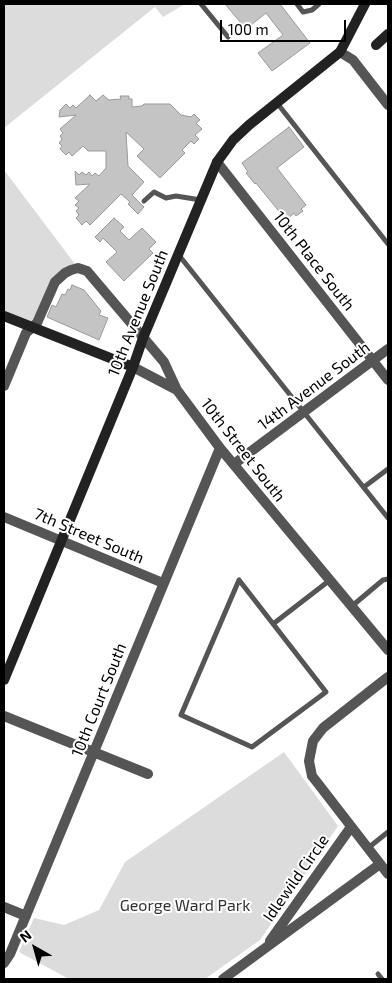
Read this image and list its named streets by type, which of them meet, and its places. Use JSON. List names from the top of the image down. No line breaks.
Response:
{"streets":{"street":["10th Place South","10th Avenue South","14th Avenue South","10th Street South","7th Street South","10th Court South","Idlewild Circle"]},"crossings":[["10th Place South","10th Avenue South"],["10th Place South","14th Avenue South"],["10th Avenue South","10th Street South"],["10th Avenue South","7th Street South"],["14th Avenue South","10th Street South"],["10th Street South","10th Court South"],["7th Street South","10th Court South"]],"parks":["George Ward Park"],"scale_bar":"100 m","north":"top left"}
